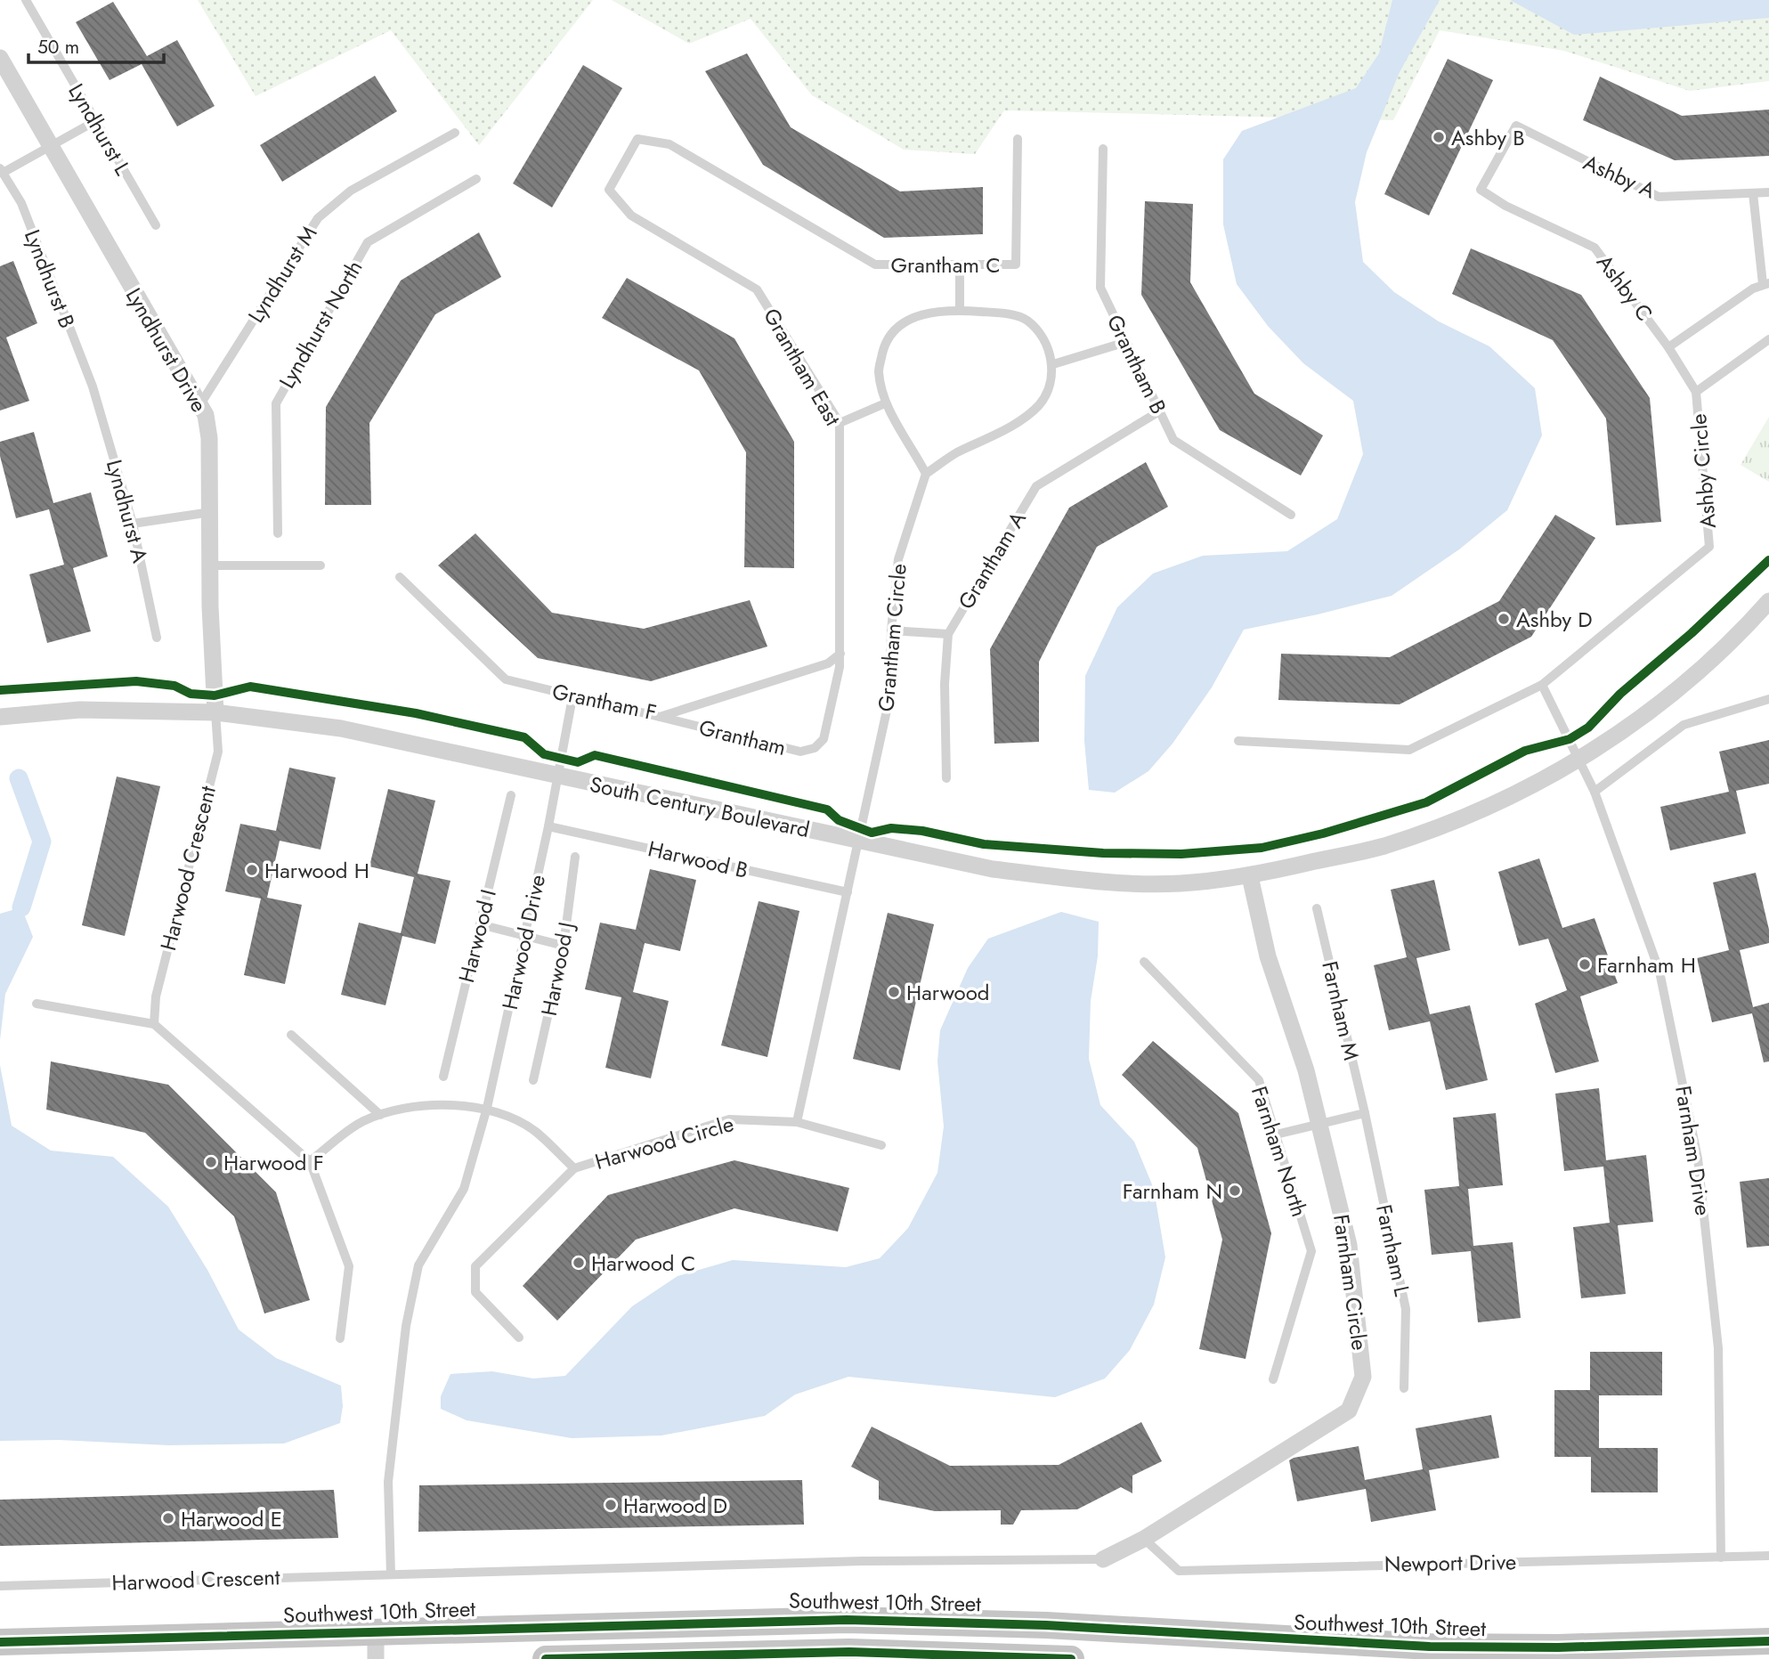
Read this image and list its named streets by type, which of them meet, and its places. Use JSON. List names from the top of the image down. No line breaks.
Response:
{"streets":{"main road":["Southwest 10th Street"],"street":["Lyndhurst Drive","South Century Boulevard","Farnham Circle"],"lane":["Lyndhurst L","Ashby A","Grantham C","Lyndhurst M","Lyndhurst B","Ashby C","Lyndhurst North","Grantham B","Grantham East","Ashby Circle","Lyndhurst A","Grantham A","Grantham Circle","Grantham F","Grantham","Harwood B","Harwood Crescent","Harwood I","Harwood Drive","Harwood J","Farnham M","Harwood Circle","Farnham Drive","Farnham North","Farnham L","Newport Drive"]},"crossings":[["Ashby A","Ashby C"],["Grantham C","Grantham East"],["Lyndhurst M","Lyndhurst Drive"],["Lyndhurst B","Lyndhurst A"],["Ashby C","Ashby Circle"],["Lyndhurst Drive","South Century Boulevard"],["Lyndhurst Drive","Harwood Crescent"],["Grantham B","Grantham A"],["Grantham East","Grantham F"],["Grantham East","Grantham"],["Grantham Circle","South Century Boulevard"],["Grantham F","Grantham"],["Grantham F","Harwood Drive"],["South Century Boulevard","Harwood Crescent"],["South Century Boulevard","Harwood Drive"],["South Century Boulevard","Farnham Drive"],["South Century Boulevard","Farnham Circle"],["Harwood B","Harwood Drive"],["Harwood Drive","Harwood Circle"],["Farnham M","Farnham L"],["Farnham Drive","Newport Drive"],["Farnham Circle","Newport Drive"]],"places":["Ashby B","Ashby D","Harwood H","Farnham H","Harwood","Harwood F","Farnham N","Harwood C","Harwood D","Harwood E"],"scale_bar":"50 m"}
